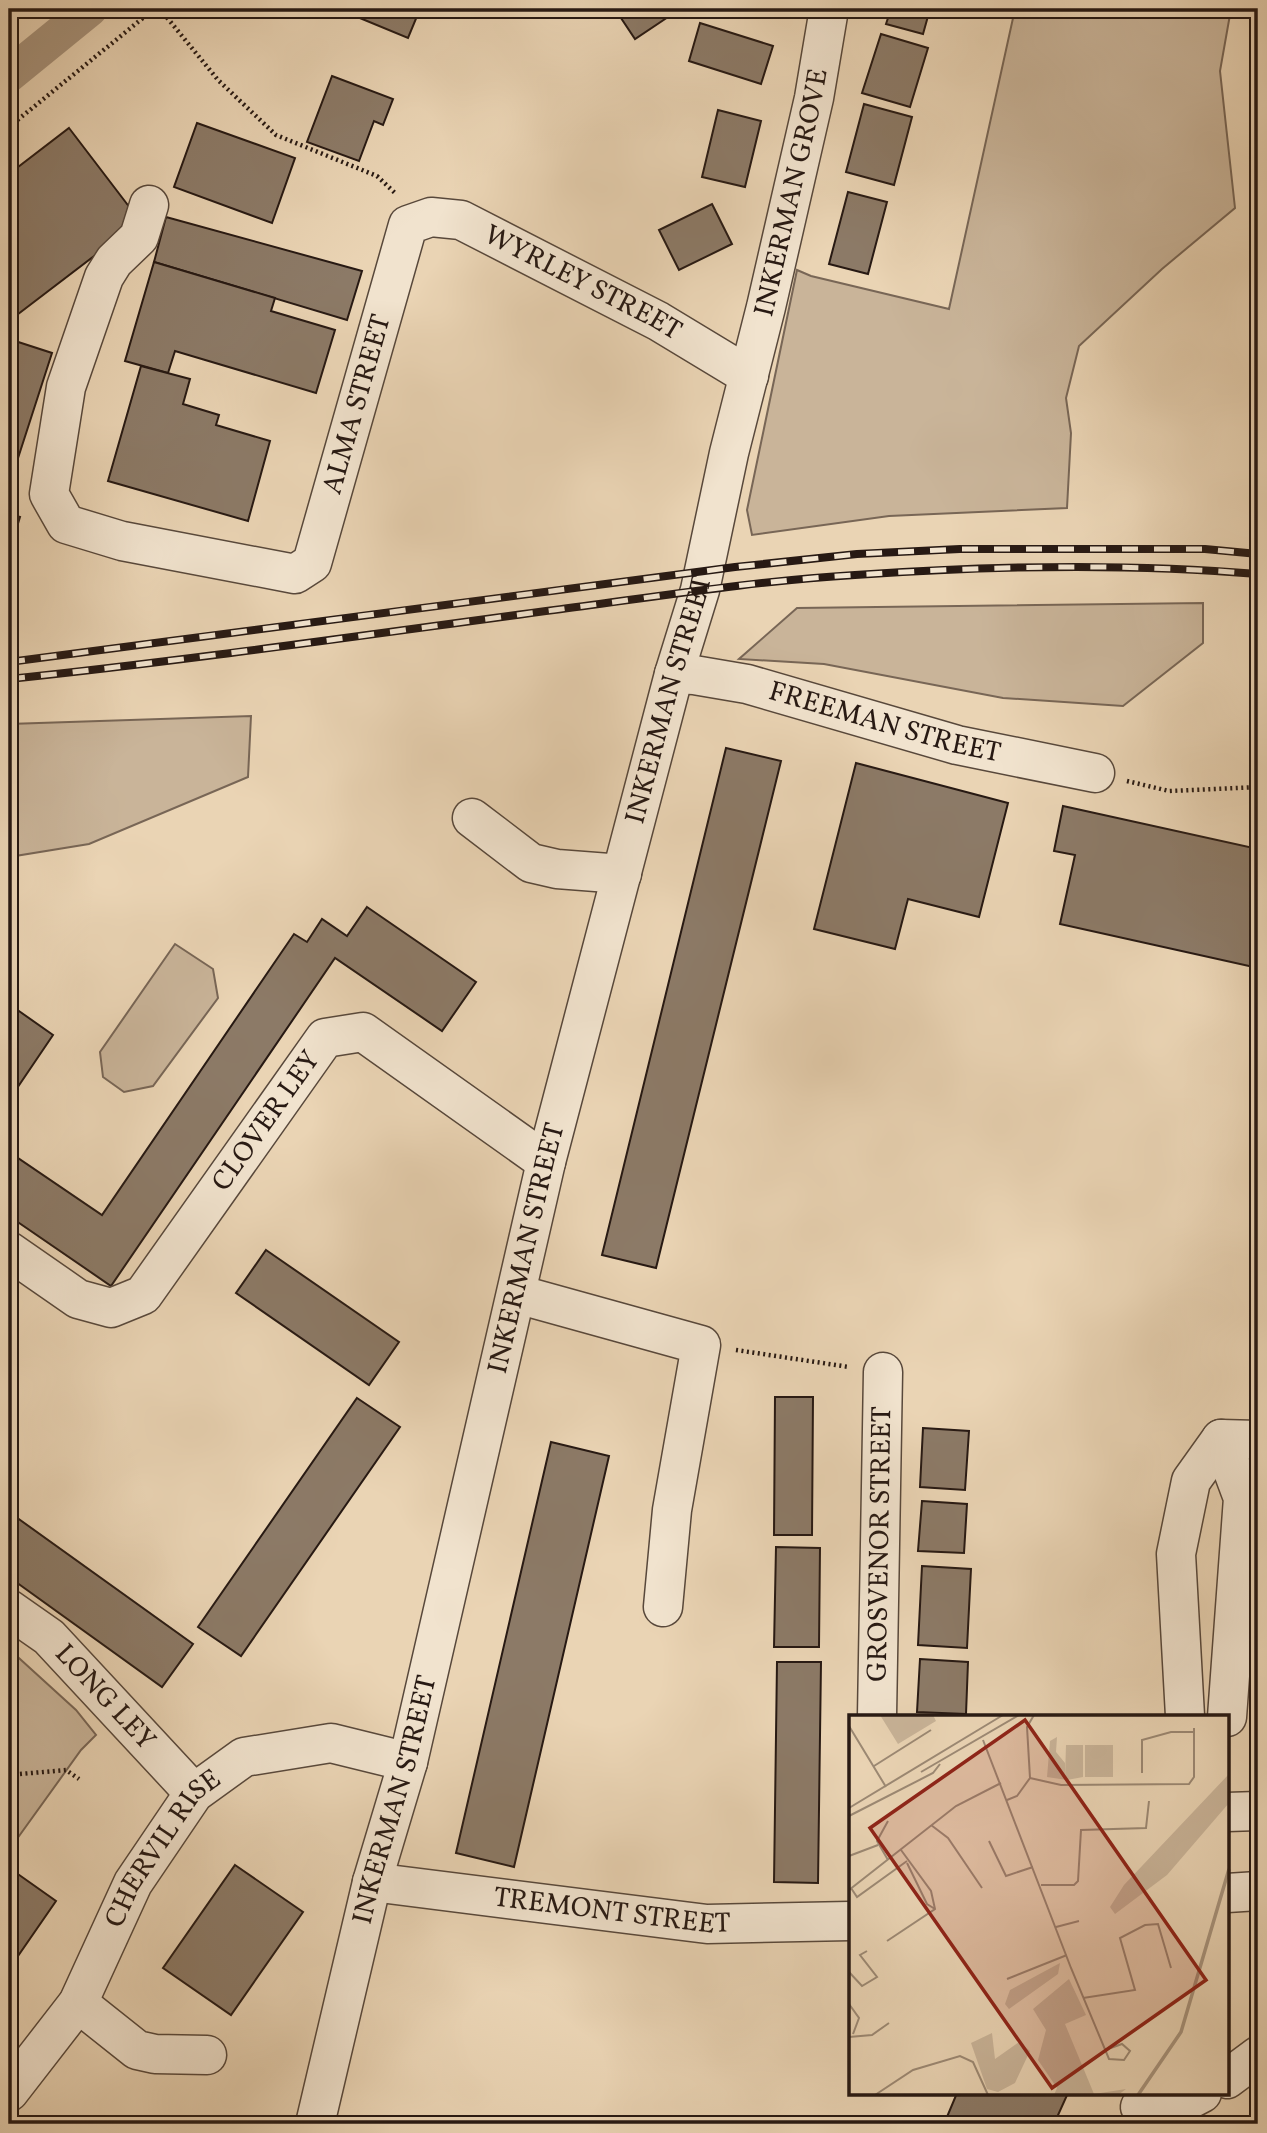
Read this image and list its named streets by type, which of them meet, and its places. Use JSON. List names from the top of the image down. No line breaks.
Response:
{"streets":{"street":["INKERMAN GROVE","WYRLEY STREET","ALMA STREET","INKERMAN STREET","FREEMAN STREET","CLOVER LEY","GROSVENOR STREET","LONG LEY","CHERVIL RISE","TREMONT STREET"]},"crossings":[["INKERMAN GROVE","WYRLEY STREET"],["INKERMAN GROVE","INKERMAN STREET"],["WYRLEY STREET","ALMA STREET"],["WYRLEY STREET","INKERMAN STREET"],["INKERMAN STREET","FREEMAN STREET"],["INKERMAN STREET","CLOVER LEY"],["INKERMAN STREET","CHERVIL RISE"],["INKERMAN STREET","TREMONT STREET"],["LONG LEY","CHERVIL RISE"]]}
